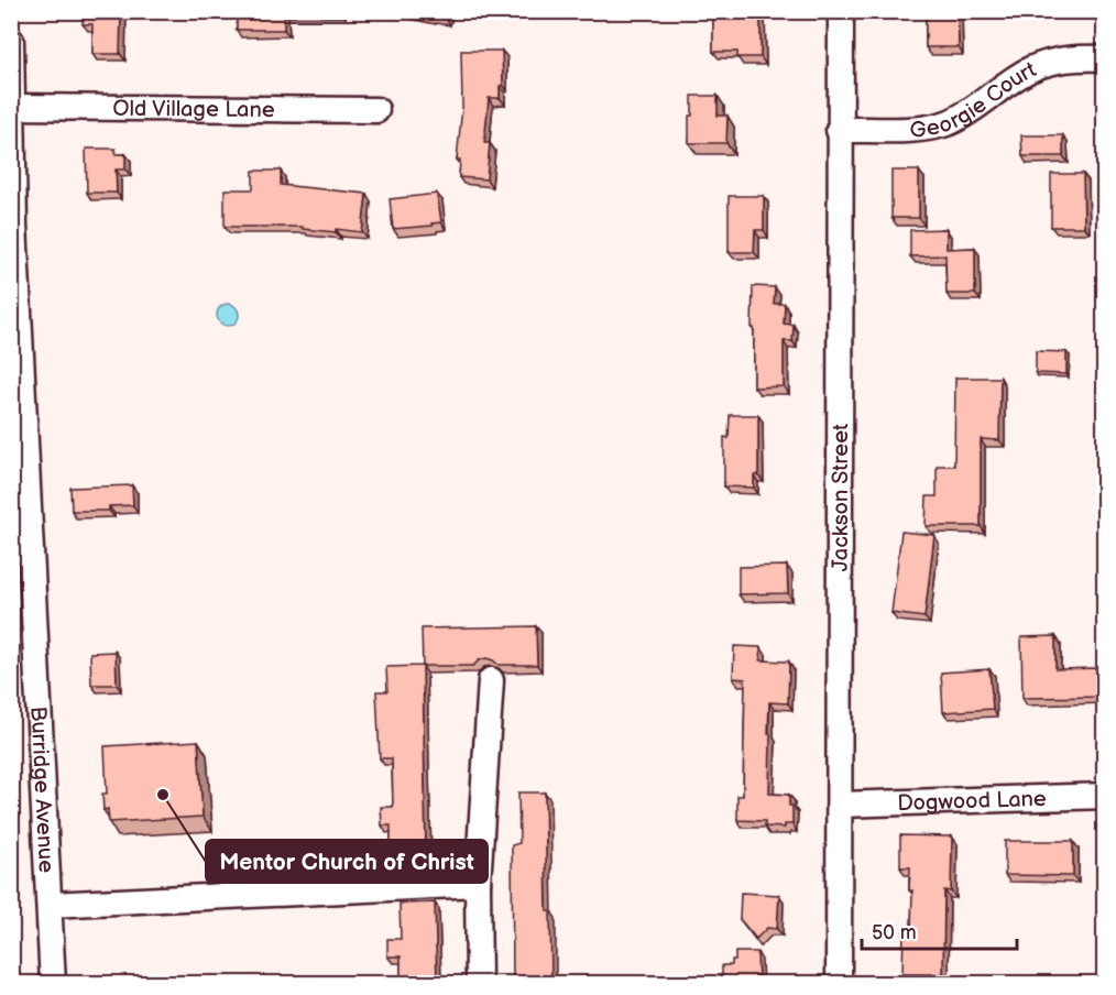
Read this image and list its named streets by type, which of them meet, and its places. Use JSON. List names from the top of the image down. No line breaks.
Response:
{"streets":{"street":["Georgie Court","Old Village Lane","Jackson Street","Burridge Avenue","Dogwood Lane"]},"crossings":[["Georgie Court","Jackson Street"],["Old Village Lane","Burridge Avenue"],["Jackson Street","Dogwood Lane"]],"places":["Mentor Church of Christ"],"scale_bar":"50 m"}
